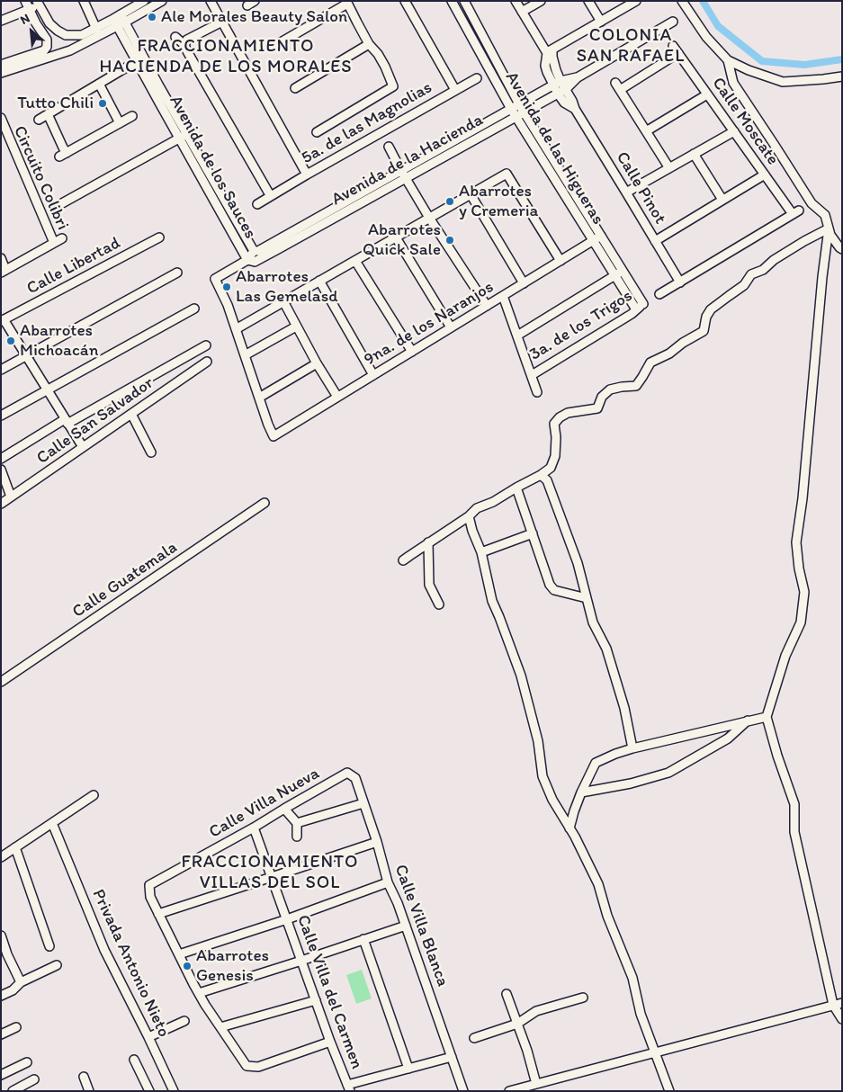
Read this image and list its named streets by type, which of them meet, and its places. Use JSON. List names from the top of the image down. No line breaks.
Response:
{"streets":{"street":["Calle Moscate","5a. de las Magnolias","Avenida de las Higueras","Avenida de la Hacienda","Avenida de los Sauces","Circuito Colibri","Calle Pinot","Calle Libertad","9na. de los Naranjos","3a. de los Trigos","Calle San Salvador","Calle Guatemala","Calle Villa Nueva","Calle Villa Blanca","Privada Antonio Nieto","Calle Villa del Carmen"]},"crossings":[["Calle Moscate","3a. de los Trigos"],["Avenida de las Higueras","Avenida de la Hacienda"],["Avenida de las Higueras","9na. de los Naranjos"],["Avenida de las Higueras","3a. de los Trigos"],["Avenida de la Hacienda","Avenida de los Sauces"],["Avenida de la Hacienda","Calle Pinot"],["Calle Pinot","3a. de los Trigos"],["Calle Villa Nueva","Calle Villa Blanca"],["Calle Villa Nueva","Calle Villa del Carmen"]],"districts":["COLONIA SAN RAFAEL","FRACCIONAMIENTO HACIENDA DE LOS MORALES","FRACCIONAMIENTO VILLAS DEL SOL"],"places":["Ale Morales Beauty Salon","Tutto Chili","Abarrotes y Cremeria","Abarrotes Quick Sale","Abarrotes Las Gemelasd","Abarrotes Michoacán","Abarrotes Genesis"],"north":"top left"}
